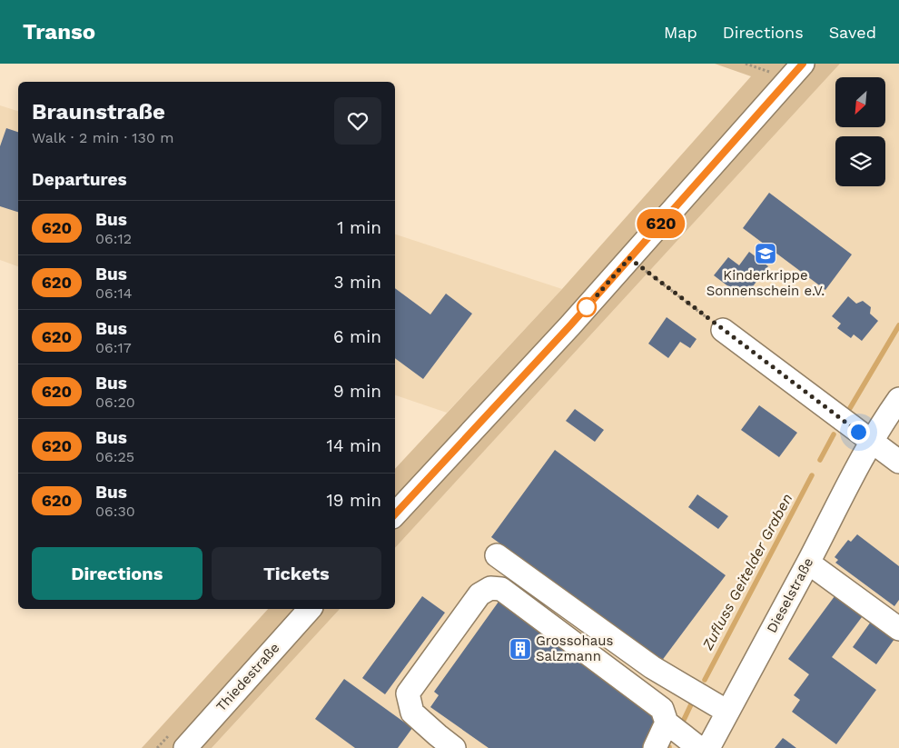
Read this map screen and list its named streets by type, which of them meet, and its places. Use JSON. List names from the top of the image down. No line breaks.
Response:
{"streets":{"street":["Dieselstraße","Thiedestraße"]},"water":["Zufluss Geitelder Graben"],"places":{"school or university":["Kinderkrippe Sonnenschein e.V."],"building":["Grossohaus Salzmann"]},"lines":["bus line 620"],"north":"bottom left","page":{"header":"Transo","nav":["Map","Directions","Saved"],"on_map":"620","heading":[["Braunstraße","Walk · 2 min · 130 m"],"Departures"],"list":[{"mark":"620","name":"Bus","note":"06:12","value":"1 min"},{"mark":"620","name":"Bus","note":"06:14","value":"3 min"},{"mark":"620","name":"Bus","note":"06:17","value":"6 min"},{"mark":"620","name":"Bus","note":"06:20","value":"9 min"},{"mark":"620","name":"Bus","note":"06:25","value":"14 min"},{"mark":"620","name":"Bus","note":"06:30","value":"19 min"}],"buttons":["Directions","Tickets"]}}
